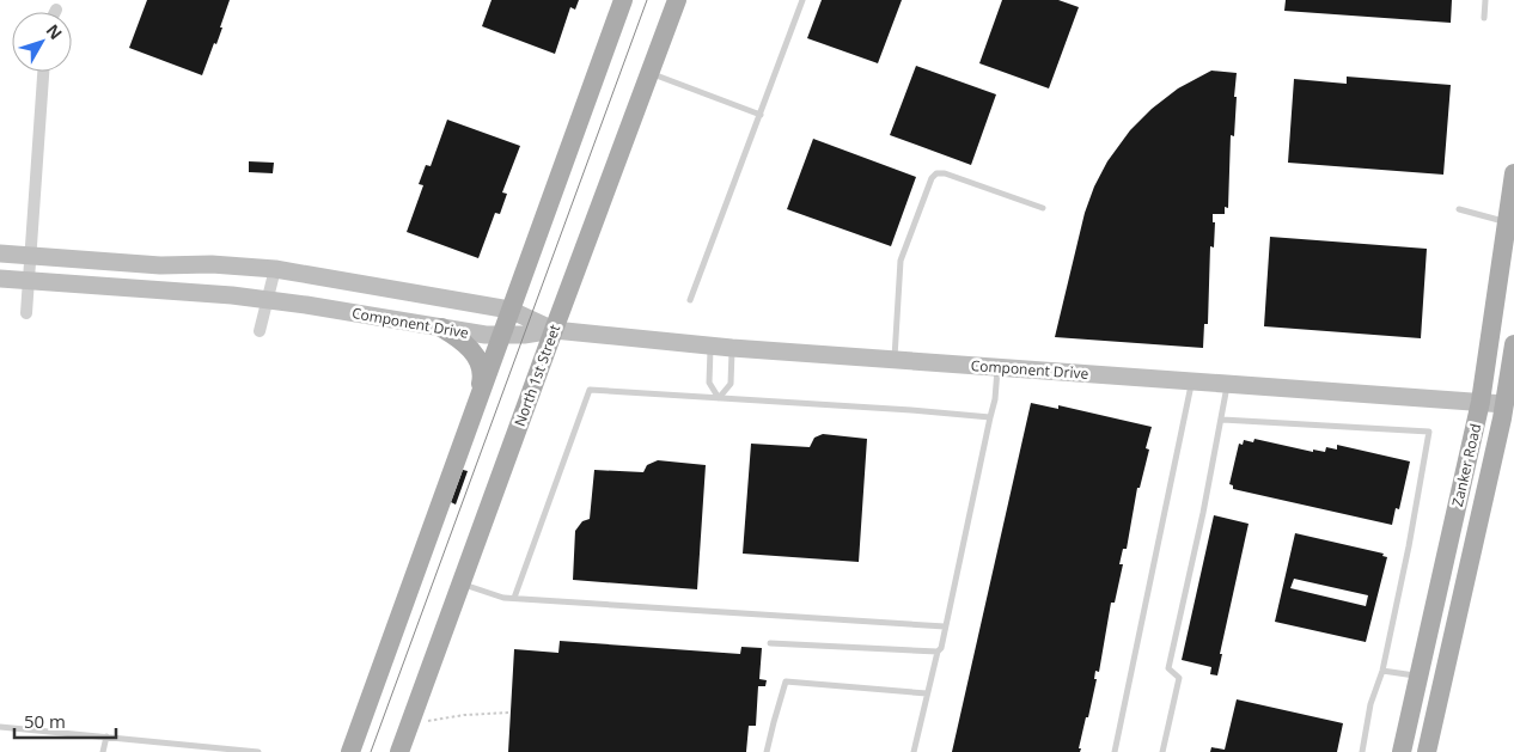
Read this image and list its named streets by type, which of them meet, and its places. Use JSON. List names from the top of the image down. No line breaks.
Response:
{"streets":{"main road":["Component Drive","North 1st Street","Zanker Road"]},"crossings":[["Component Drive","North 1st Street"],["Component Drive","Zanker Road"]],"scale_bar":"50 m","north":"top right"}
